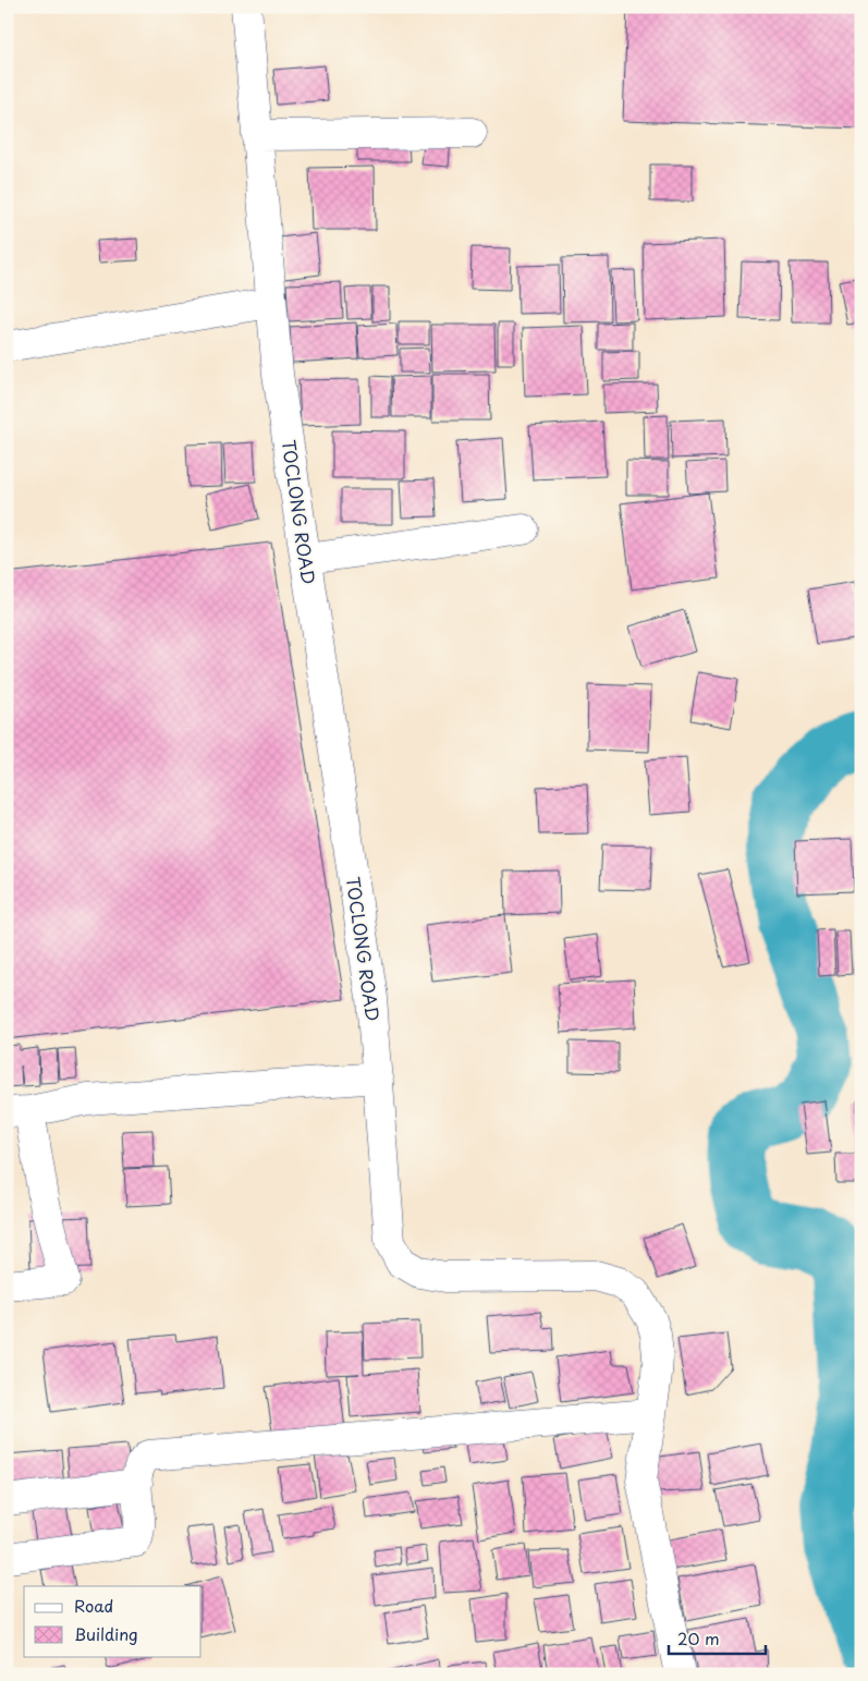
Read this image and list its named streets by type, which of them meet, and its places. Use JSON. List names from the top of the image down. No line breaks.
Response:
{"streets":{"street":["TOCLONG ROAD"]},"legend":["Road","Building"],"scale_bar":"20 m"}
